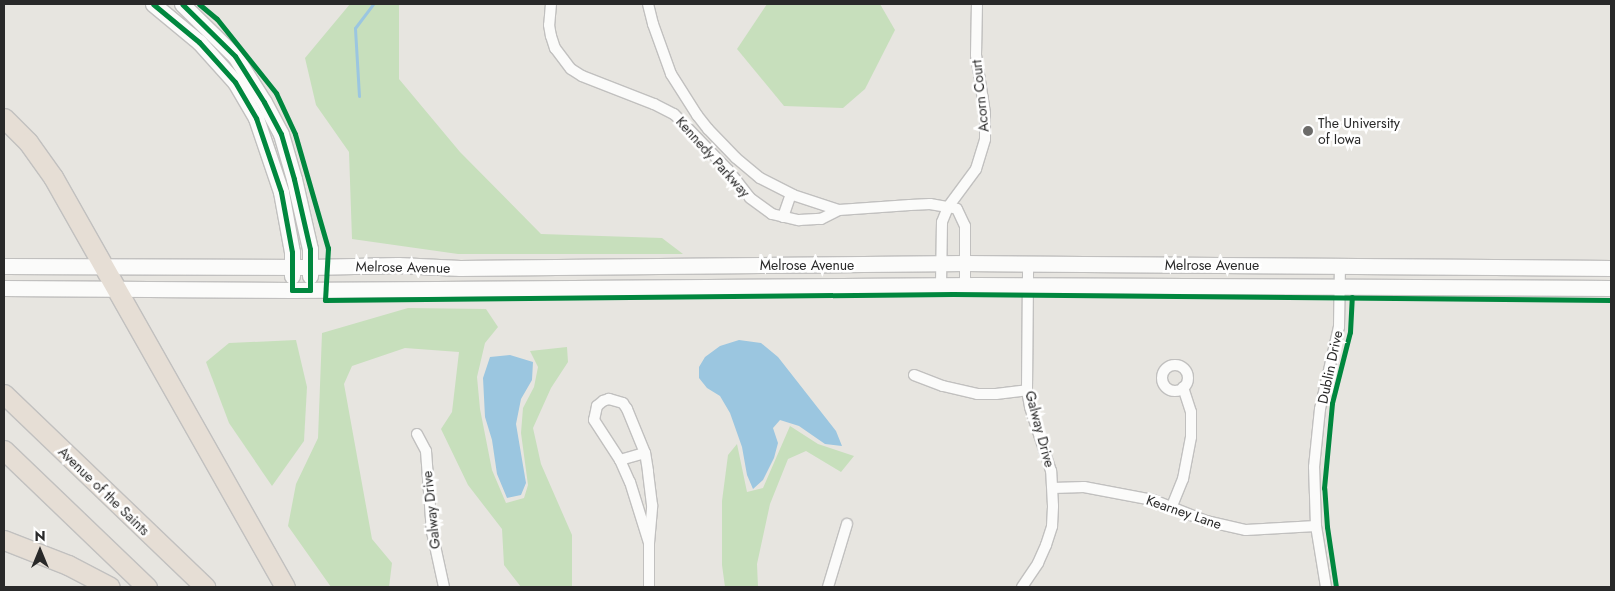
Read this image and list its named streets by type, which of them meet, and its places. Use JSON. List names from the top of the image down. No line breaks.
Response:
{"streets":{"highway":["Avenue of the Saints"],"main road":["Melrose Avenue"],"street":["Acorn Court","Kennedy Parkway","Dublin Drive","Galway Drive","Kearney Lane"]},"crossings":[["Acorn Court","Kennedy Parkway"],["Melrose Avenue","Dublin Drive"],["Melrose Avenue","Galway Drive"],["Dublin Drive","Kearney Lane"],["Galway Drive","Kearney Lane"]],"places":["The University of Iowa"],"north":"top"}
